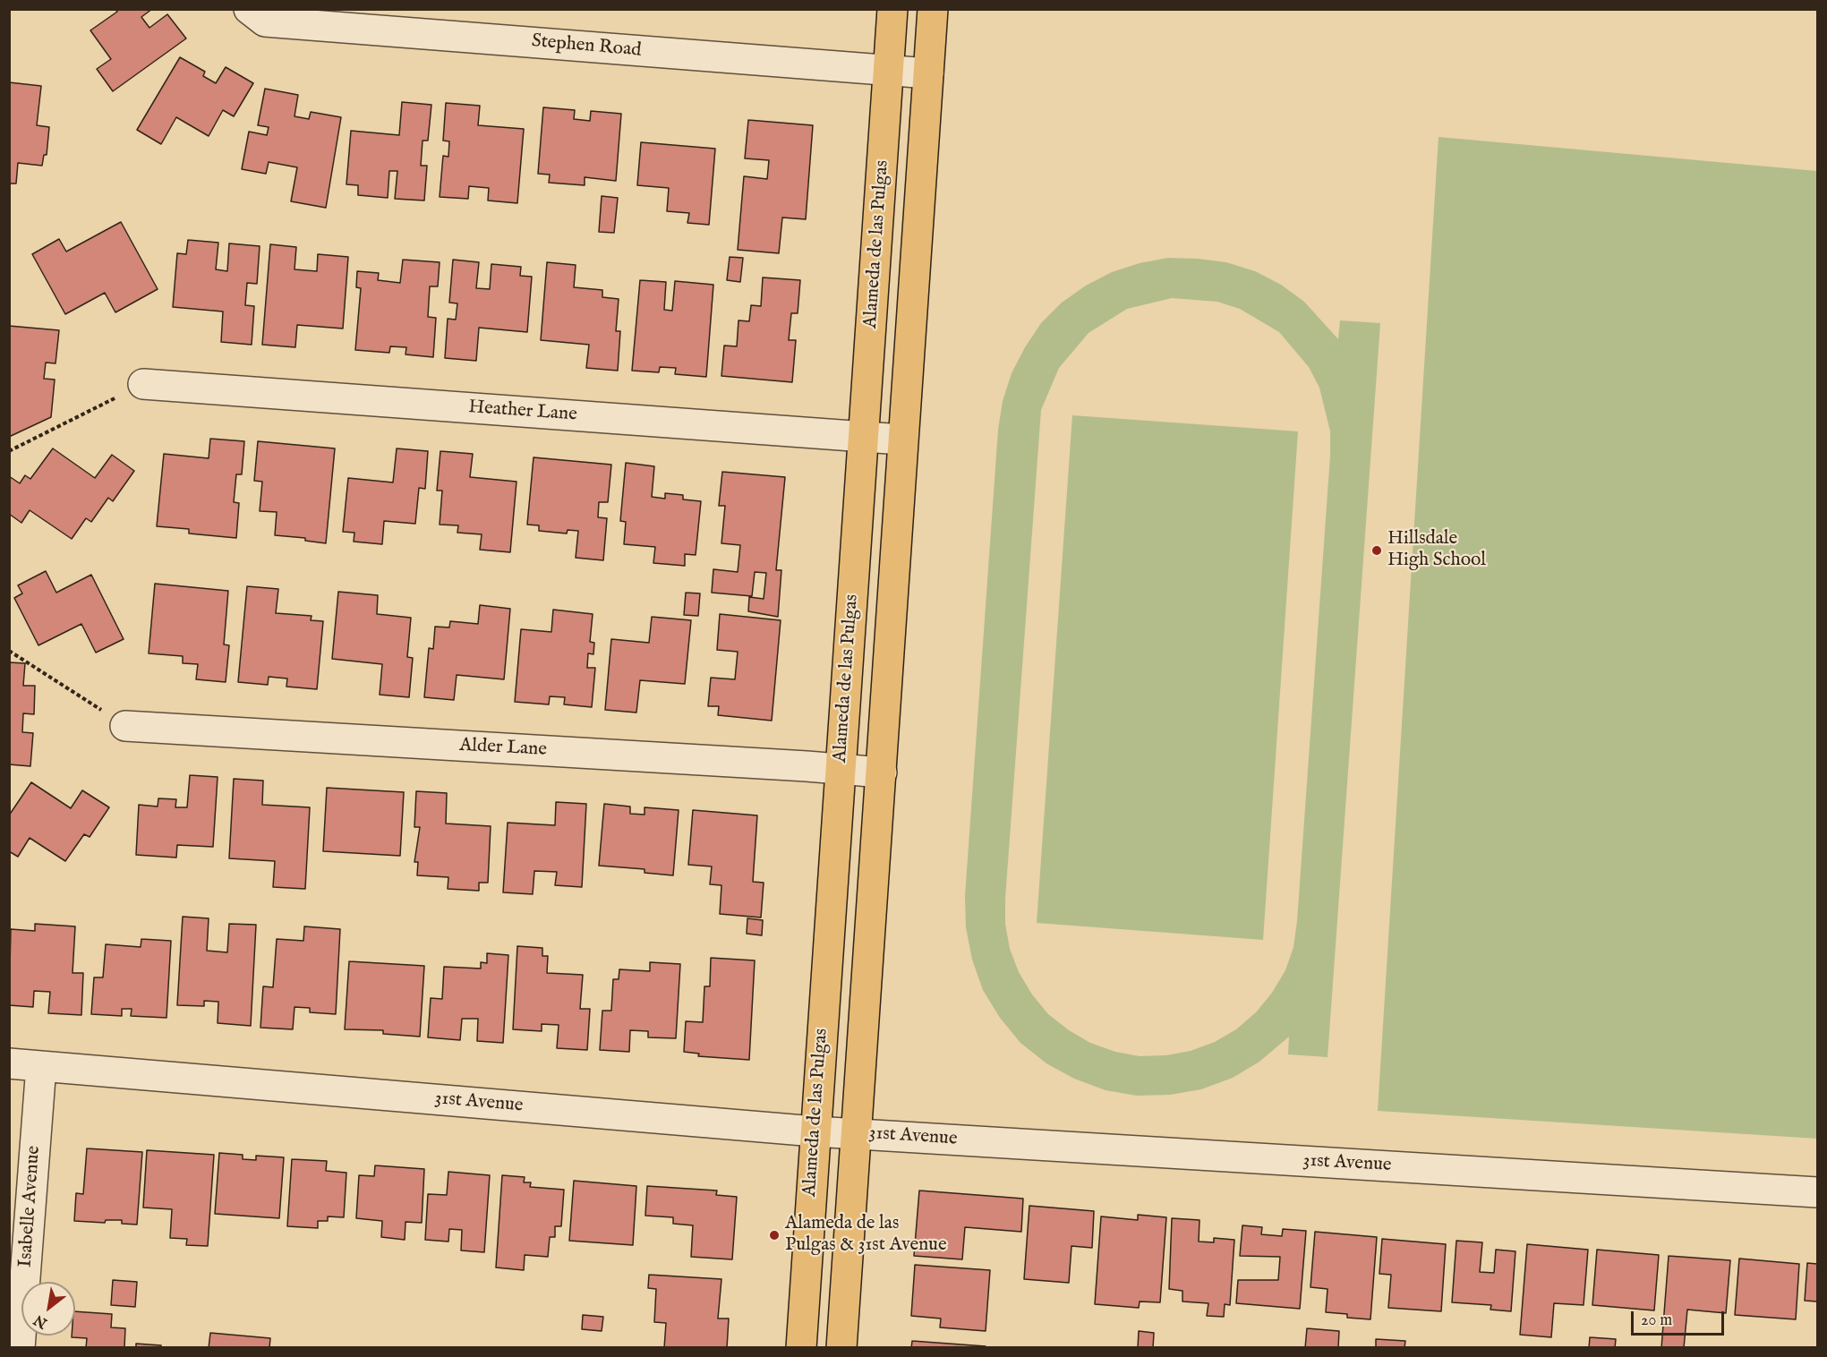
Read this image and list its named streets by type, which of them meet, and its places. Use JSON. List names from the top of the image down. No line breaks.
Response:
{"streets":{"main road":["Alameda de las Pulgas"],"street":["Stephen Road","Heather Lane","Alder Lane","31st Avenue","Isabelle Avenue"]},"crossings":[["Stephen Road","Alameda de las Pulgas"],["Alameda de las Pulgas","Heather Lane"],["Alameda de las Pulgas","Alder Lane"],["Alameda de las Pulgas","31st Avenue"],["31st Avenue","Isabelle Avenue"]],"places":["Hillsdale High School","Alameda de las Pulgas & 31st Avenue"],"scale_bar":"20 m","north":"bottom left"}
